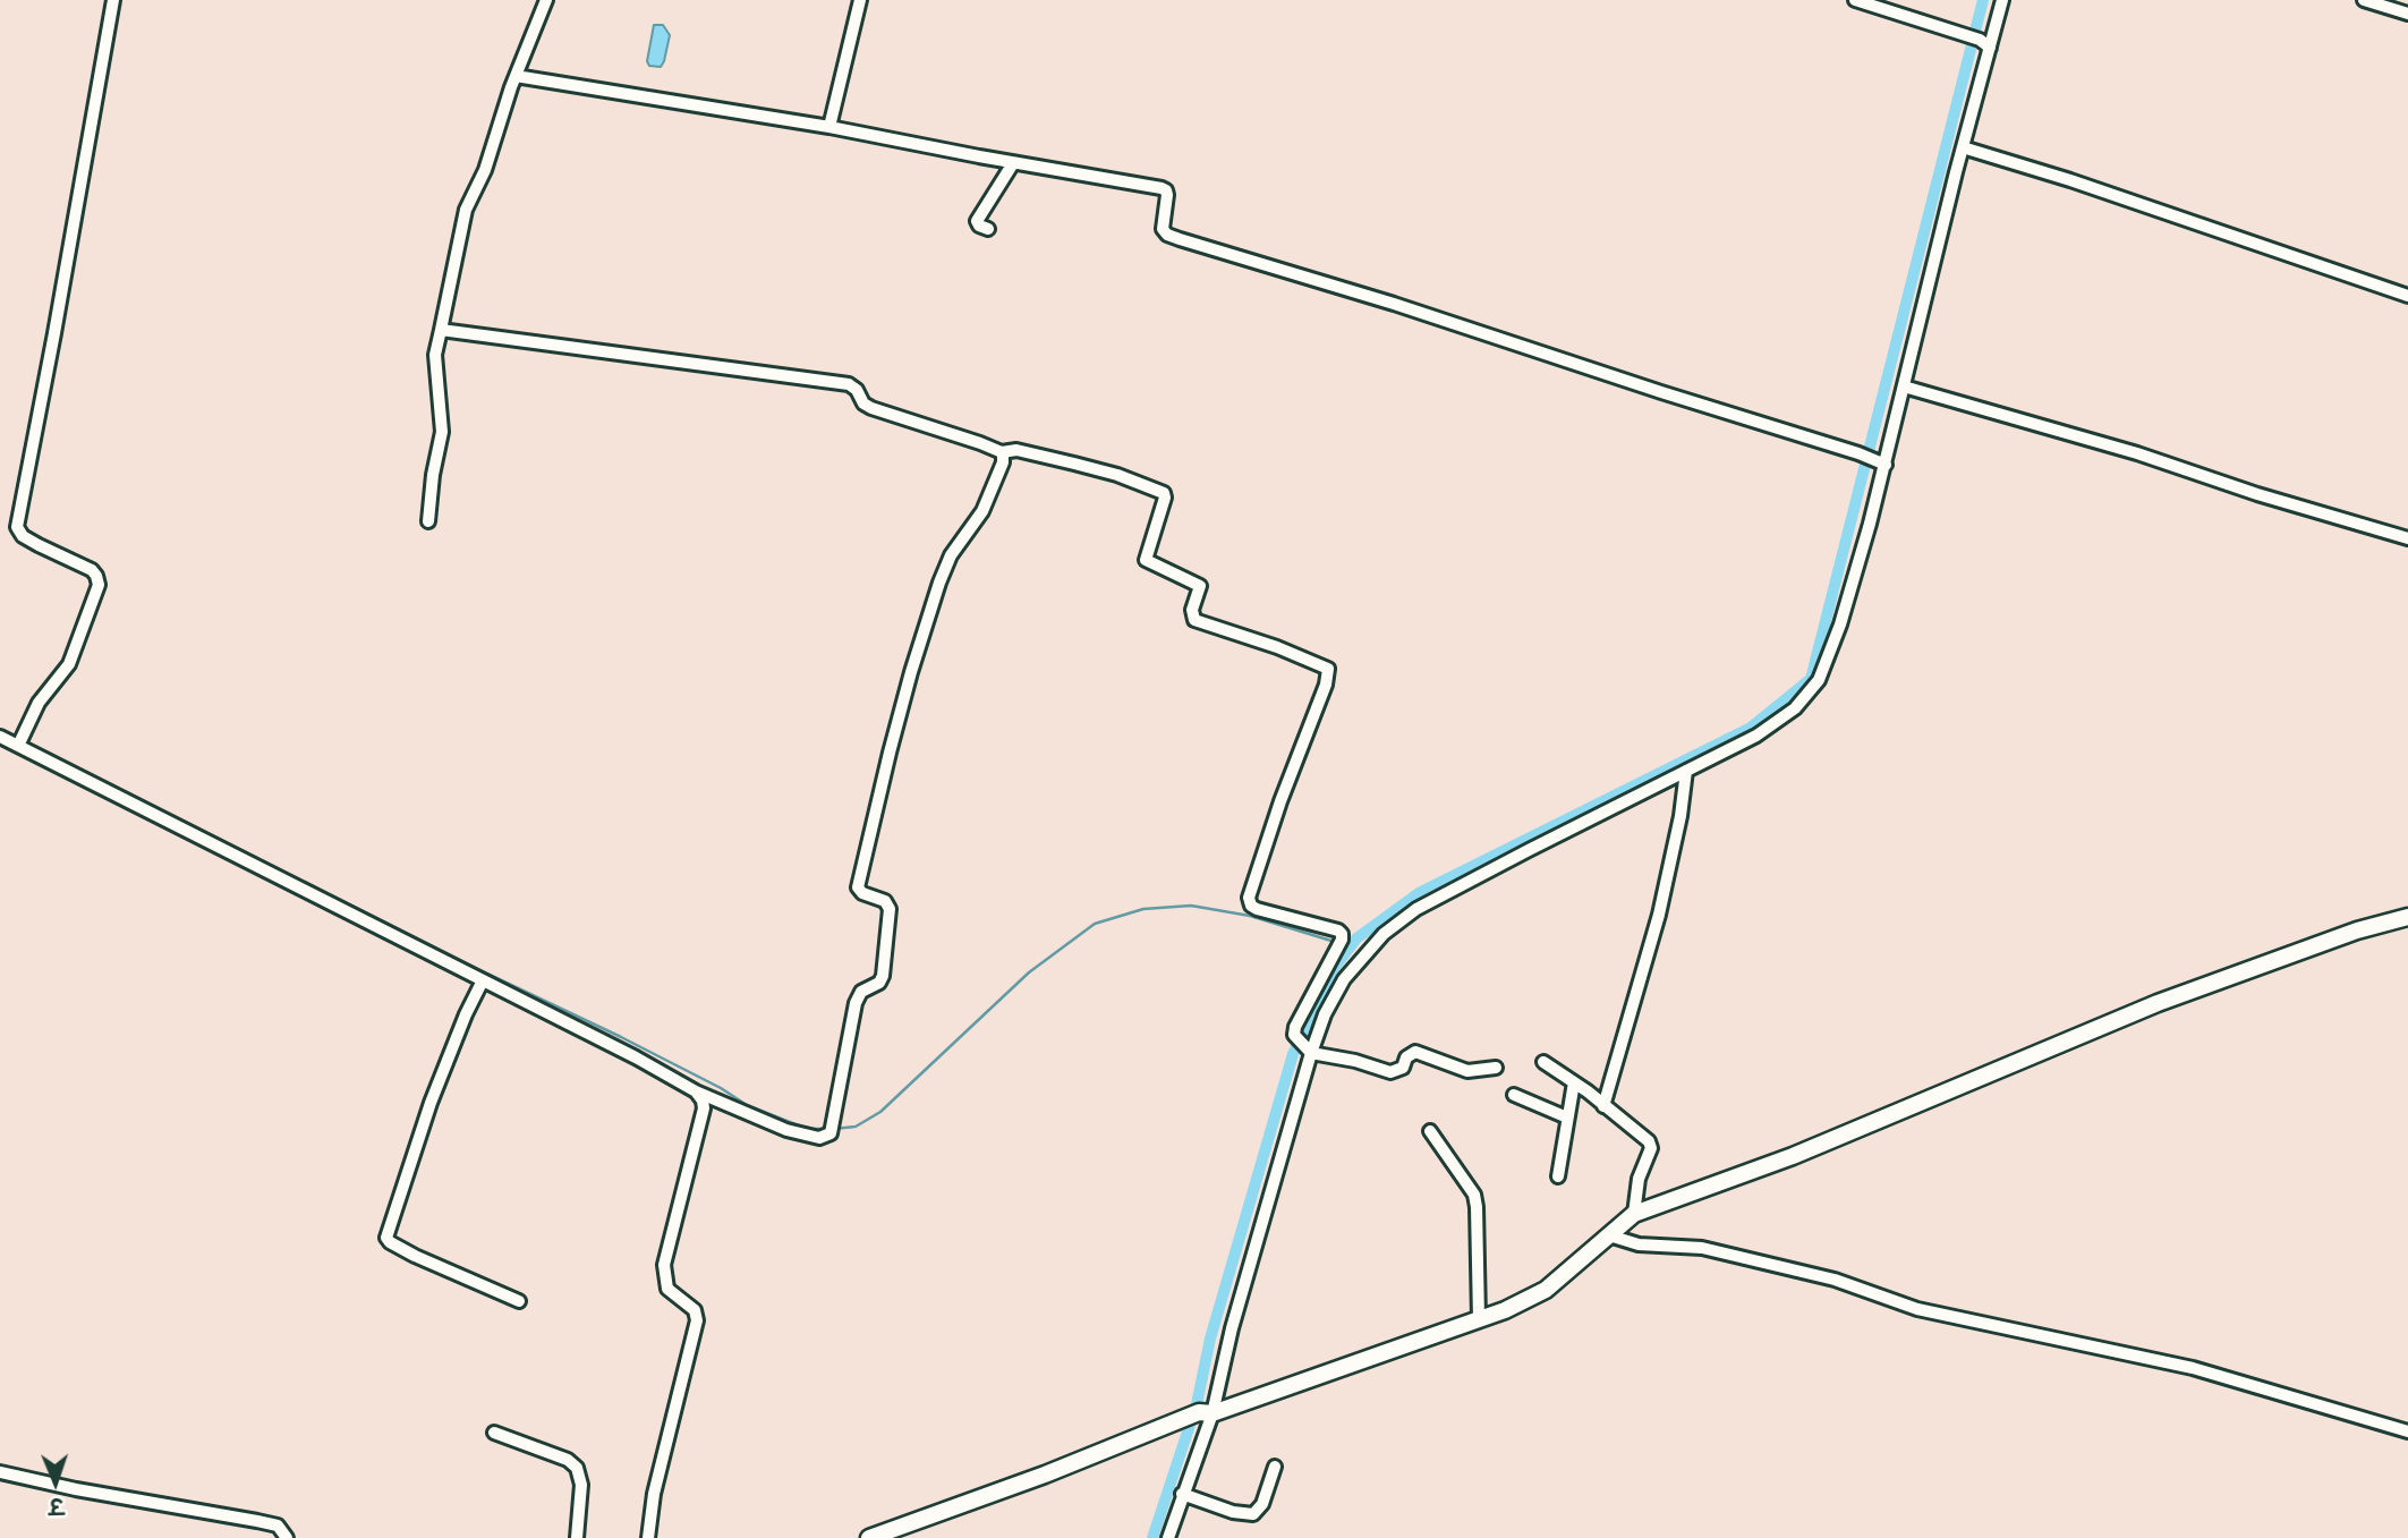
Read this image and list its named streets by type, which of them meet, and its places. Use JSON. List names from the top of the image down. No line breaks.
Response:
{"north":"bottom"}
